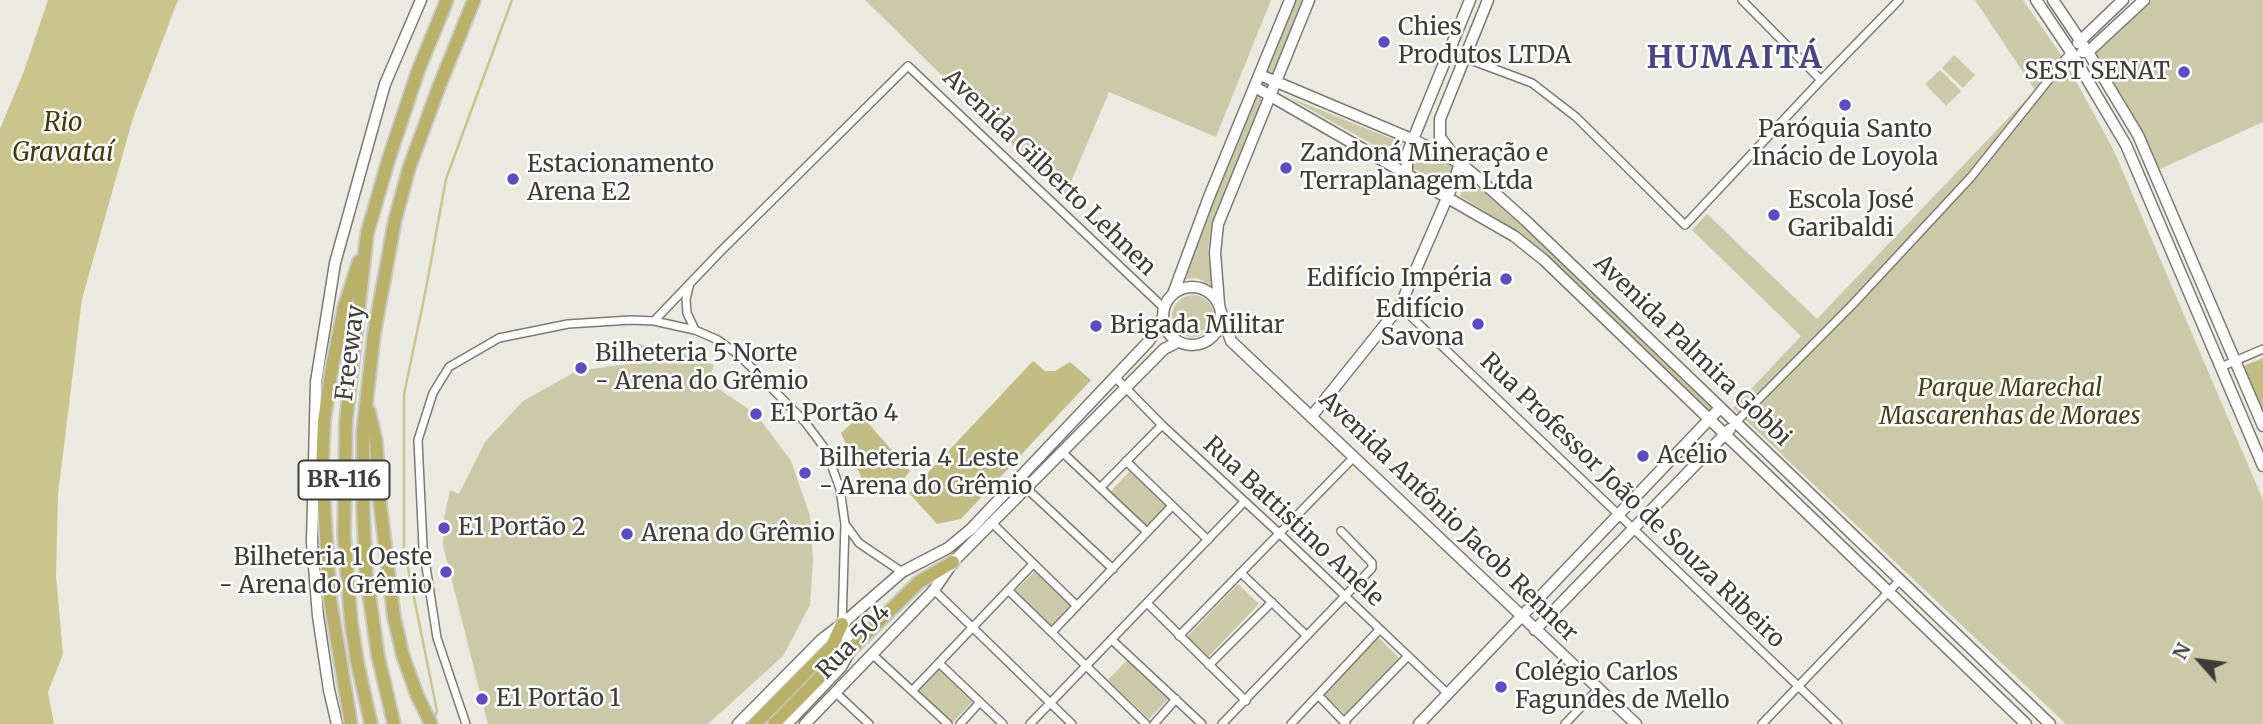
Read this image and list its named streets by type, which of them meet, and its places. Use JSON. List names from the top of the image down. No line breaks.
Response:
{"streets":{"highway":["Freeway","BR-116"],"street":["Avenida Gilberto Lehnen","Avenida Palmira Gobbi","Rua Professor João de Souza Ribeiro","Avenida Antônio Jacob Renner","Rua Battistino Anele","Rua 504"]},"crossings":[["Avenida Gilberto Lehnen","Avenida Antônio Jacob Renner"]],"districts":["HUMAITÁ"],"water":["Rio Gravataí"],"parks":["Parque Marechal Mascarenhas de Moraes"],"places":["Chies Produtos LTDA","SEST SENAT","Paróquia Santo Inácio de Loyola","Zandoná Mineração e Terraplanagem Ltda","Estacionamento Arena E2","Escola José Garibaldi","Edifício Impéria","Edifício Savona","Brigada Militar","Bilheteria 5 Norte - Arena do Grêmio","E1 Portão 4","Acélio","Bilheteria 4 Leste - Arena do Grêmio","E1 Portão 2","Arena do Grêmio","Bilheteria 1 Oeste - Arena do Grêmio","Colégio Carlos Fagundes de Mello","E1 Portão 1"],"north":"top left"}
